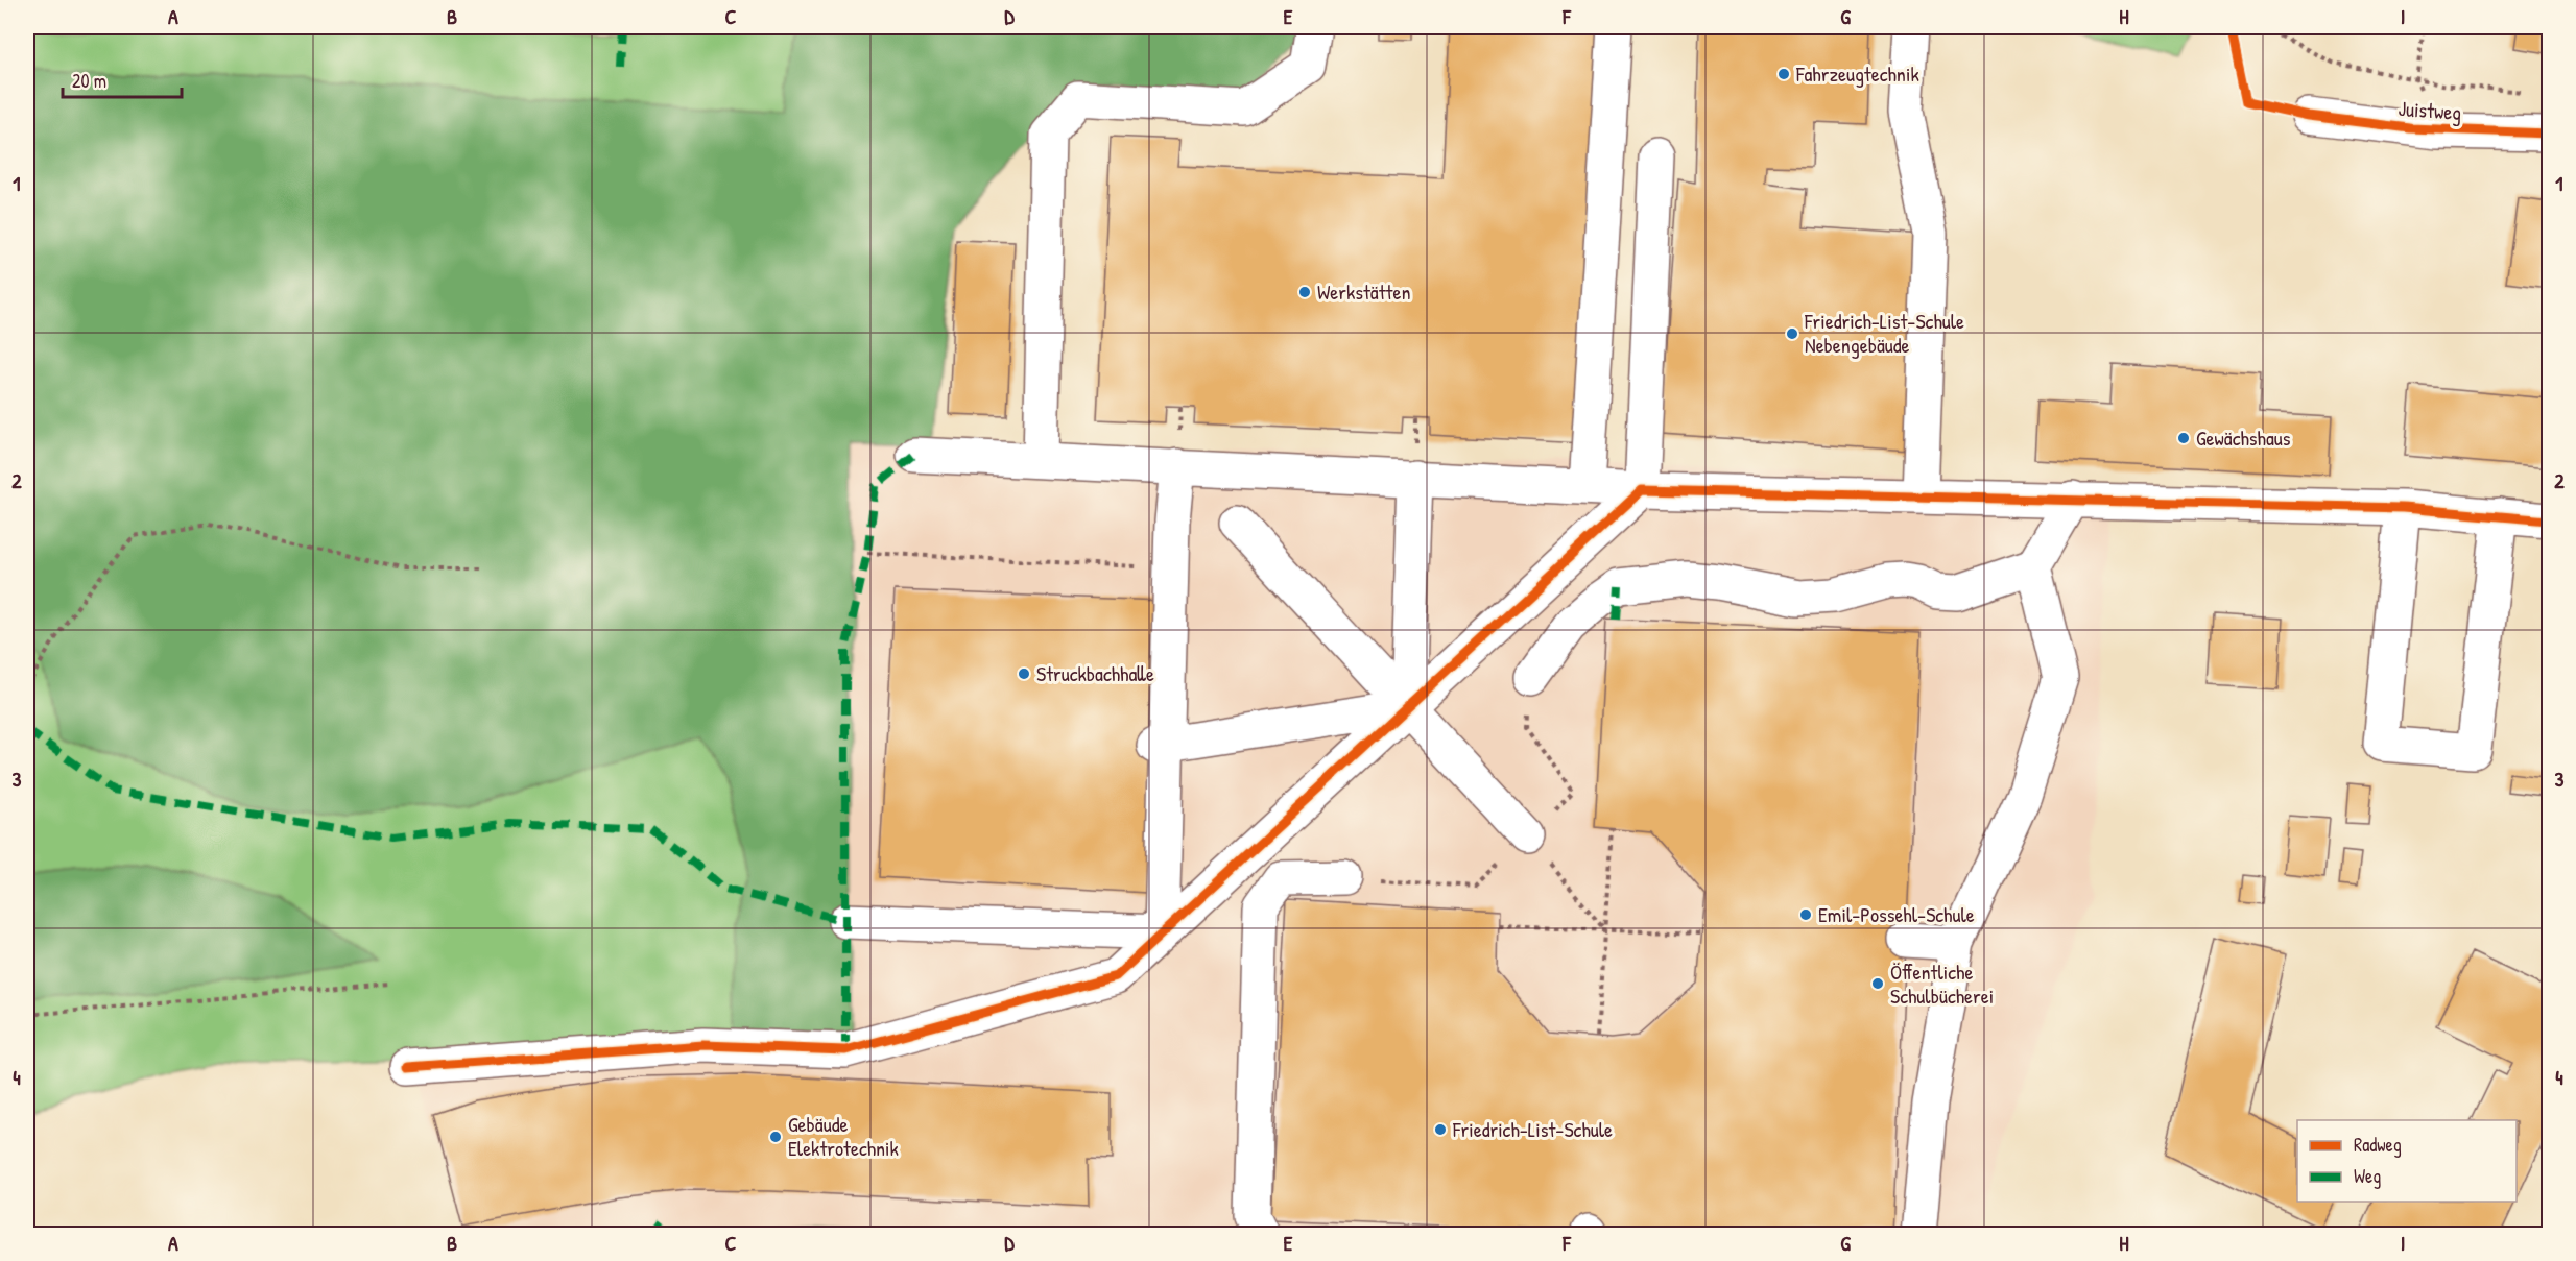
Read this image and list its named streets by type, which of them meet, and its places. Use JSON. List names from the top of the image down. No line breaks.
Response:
{"streets":{"street":["Juistweg"]},"places":["Fahrzeugtechnik","Werkstätten","Friedrich-List-Schule Nebengebäude","Gewächshaus","Struckbachhalle","Emil-Possehl-Schule","Öffentliche Schulbücherei","Friedrich-List-Schule","Gebäude Elektrotechnik"],"legend":["Radweg","Weg"],"scale_bar":"20 m","grid":{"columns":["A","B","C","D","E","F","G","H","I"],"rows":["1","2","3","4"]}}
